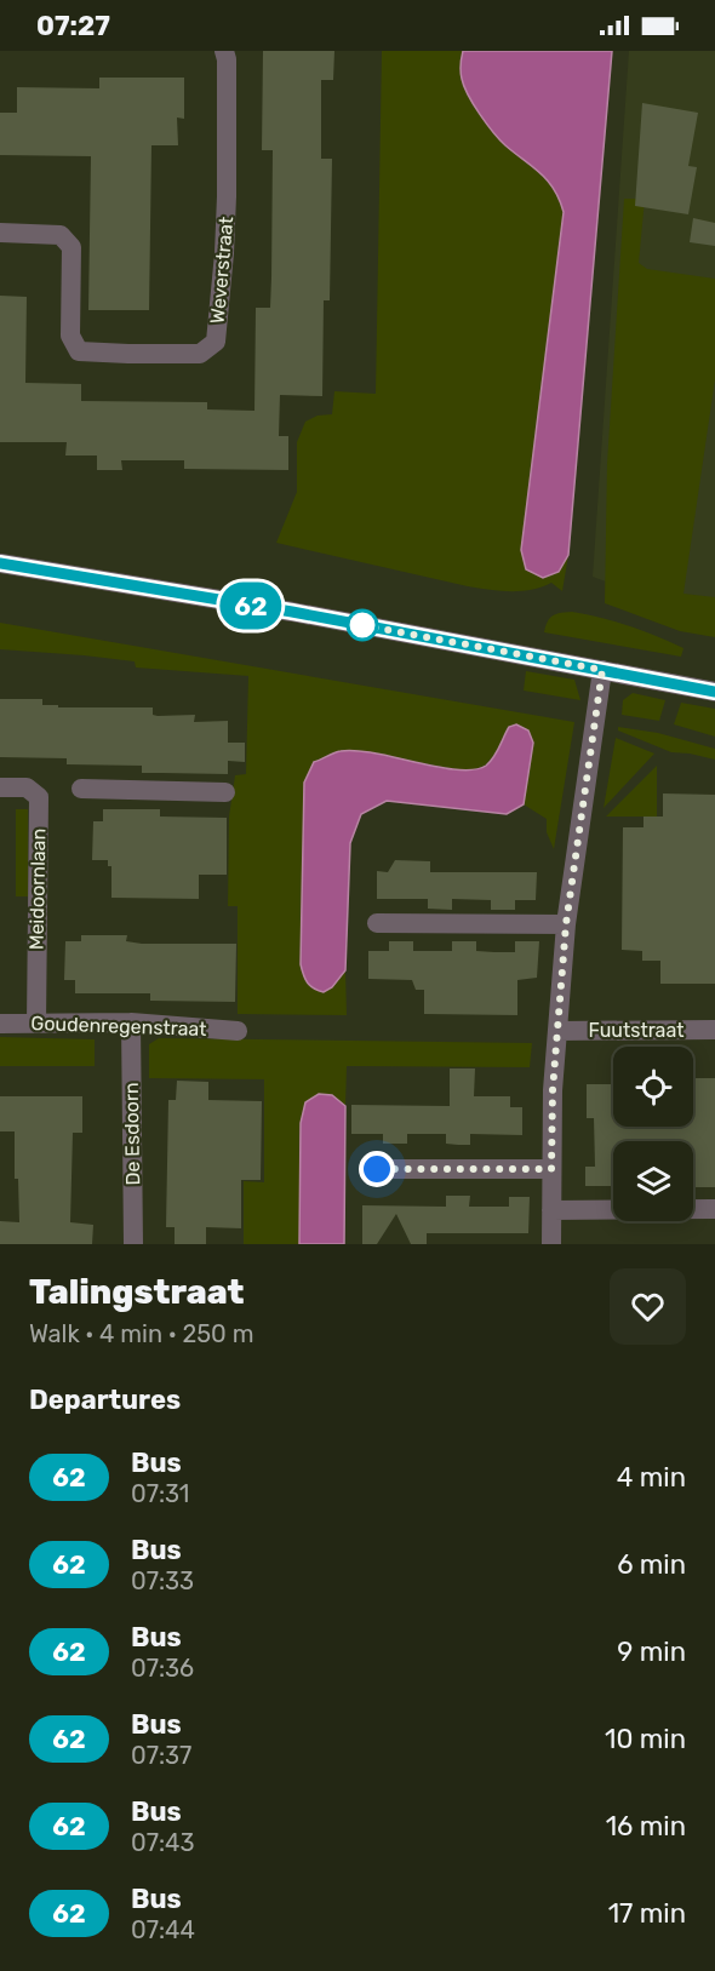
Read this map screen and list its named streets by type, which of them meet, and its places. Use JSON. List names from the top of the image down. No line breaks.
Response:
{"streets":{"street":["Weverstraat","Meidoornlaan","Goudenregenstraat","Fuutstraat","De Esdoorn"]},"crossings":[["Meidoornlaan","Goudenregenstraat"],["Goudenregenstraat","De Esdoorn"]],"lines":["bus line 62"],"page":{"status":"07:27","on_map":"62","heading":[["Talingstraat","Walk · 4 min · 250 m"],"Departures"],"list":[{"mark":"62","name":"Bus","note":"07:31","value":"4 min"},{"mark":"62","name":"Bus","note":"07:33","value":"6 min"},{"mark":"62","name":"Bus","note":"07:36","value":"9 min"},{"mark":"62","name":"Bus","note":"07:37","value":"10 min"},{"mark":"62","name":"Bus","note":"07:43","value":"16 min"},{"mark":"62","name":"Bus","note":"07:44","value":"17 min"}]}}
